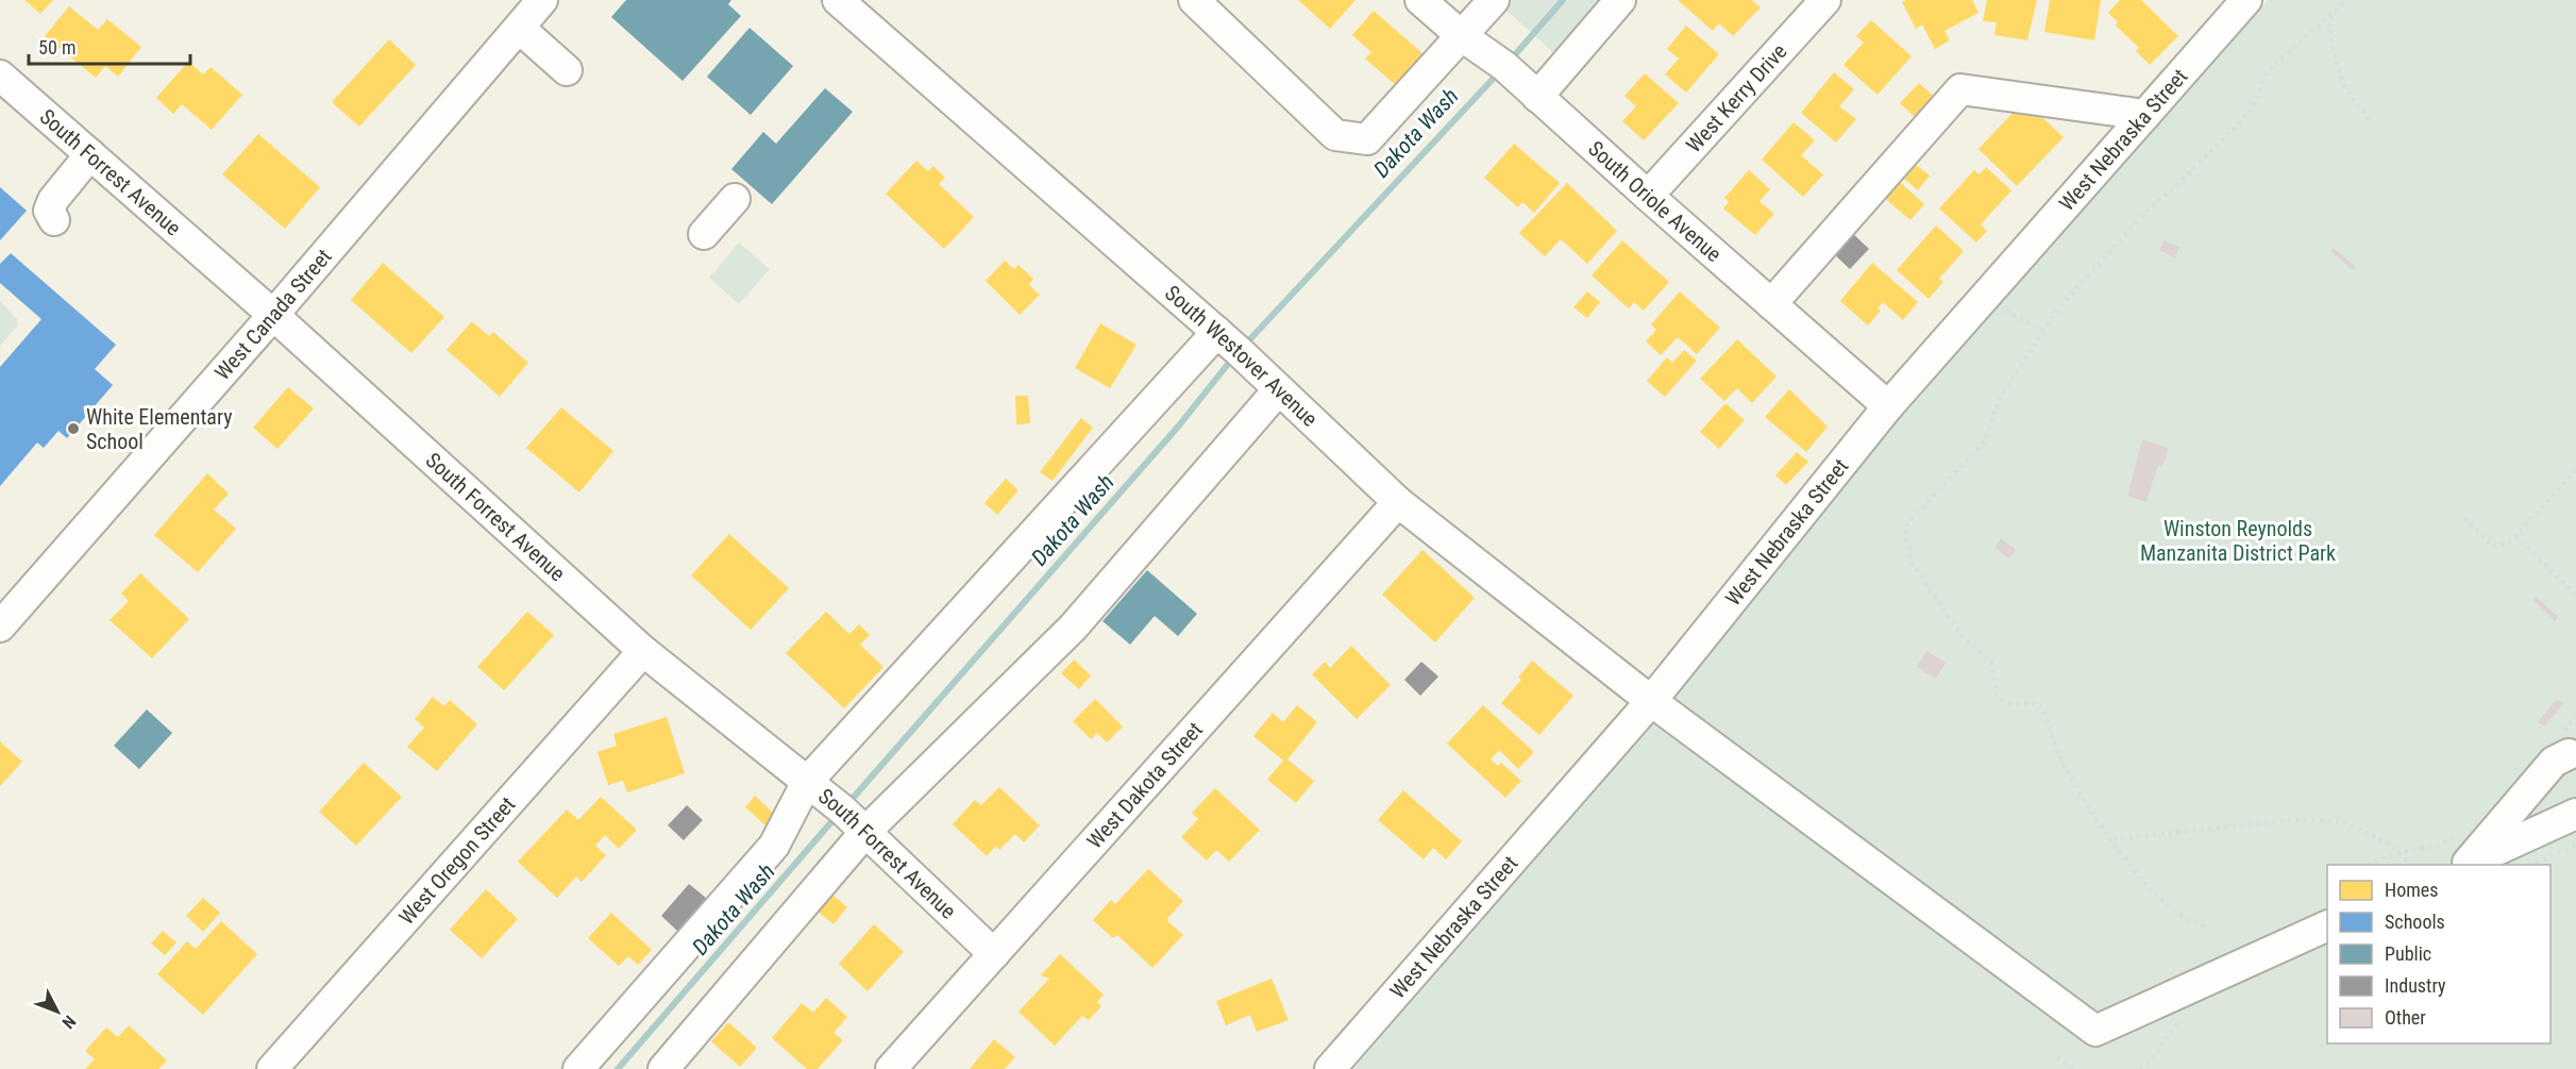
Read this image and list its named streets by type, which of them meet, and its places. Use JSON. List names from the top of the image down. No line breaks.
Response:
{"streets":{"street":["West Kerry Drive","West Nebraska Street","South Forrest Avenue","South Oriole Avenue","West Canada Street","South Westover Avenue","West Dakota Street","West Oregon Street"]},"crossings":[["West Kerry Drive","South Oriole Avenue"],["West Nebraska Street","South Oriole Avenue"],["West Nebraska Street","South Westover Avenue"],["South Forrest Avenue","West Canada Street"],["South Forrest Avenue","West Dakota Street"],["South Forrest Avenue","West Oregon Street"],["South Westover Avenue","West Dakota Street"]],"water":["Dakota Wash"],"parks":["Winston Reynolds Manzanita District Park"],"places":["White Elementary School"],"legend":["Homes","Schools","Public","Industry","Other"],"scale_bar":"50 m","north":"bottom right"}
